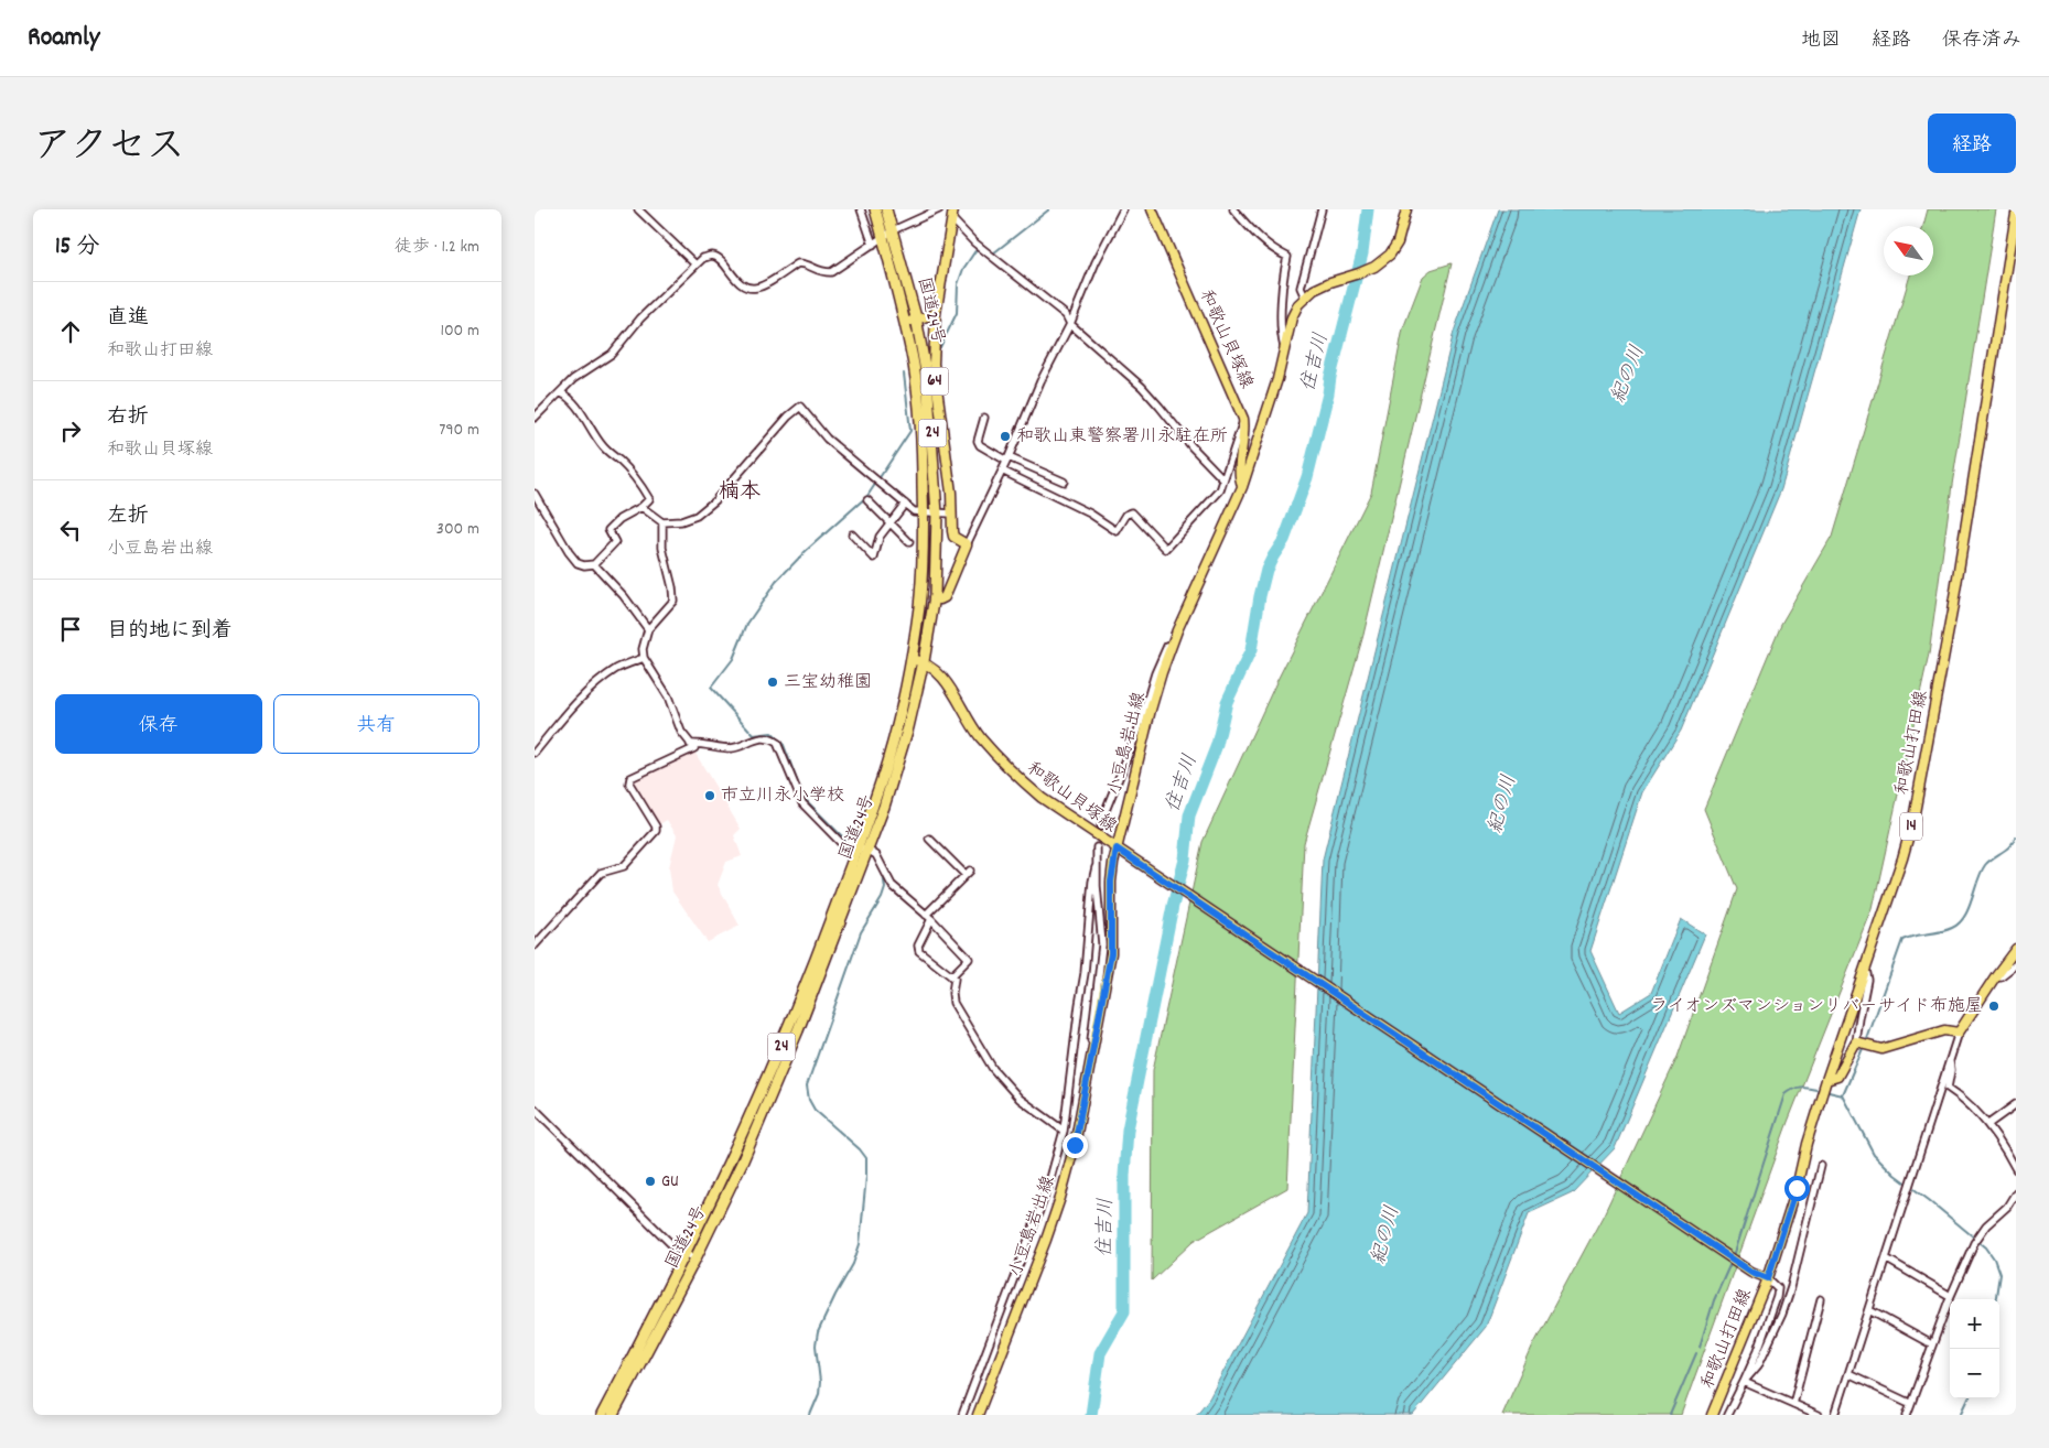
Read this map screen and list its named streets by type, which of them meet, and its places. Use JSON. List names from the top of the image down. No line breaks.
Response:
{"streets":{"highway":["国道24号","24"],"main road":["和歌山貝塚線","64","和歌山打田線","小豆島岩出線","14"]},"crossings":[["国道24号","和歌山貝塚線"],["和歌山貝塚線","和歌山打田線"],["和歌山貝塚線","小豆島岩出線"]],"districts":["楠本"],"water":["住吉川","紀の川"],"places":["和歌山東警察署川永駐在所","三宝幼稚園","市立川永小学校","ライオンズマンションリバーサイド布施屋","GU"],"north":"top left","page":{"header":"Roamly","nav":["地図","経路","保存済み"],"title":"アクセス","buttons":["経路",["保存","共有"]],"heading":["15 分","徒歩 · 1.2 km"],"list":[["直進","和歌山打田線","100 m"],["右折","和歌山貝塚線","790 m"],["左折","小豆島岩出線","300 m"],"目的地に到着"],"map_buttons":["+","−"]}}
